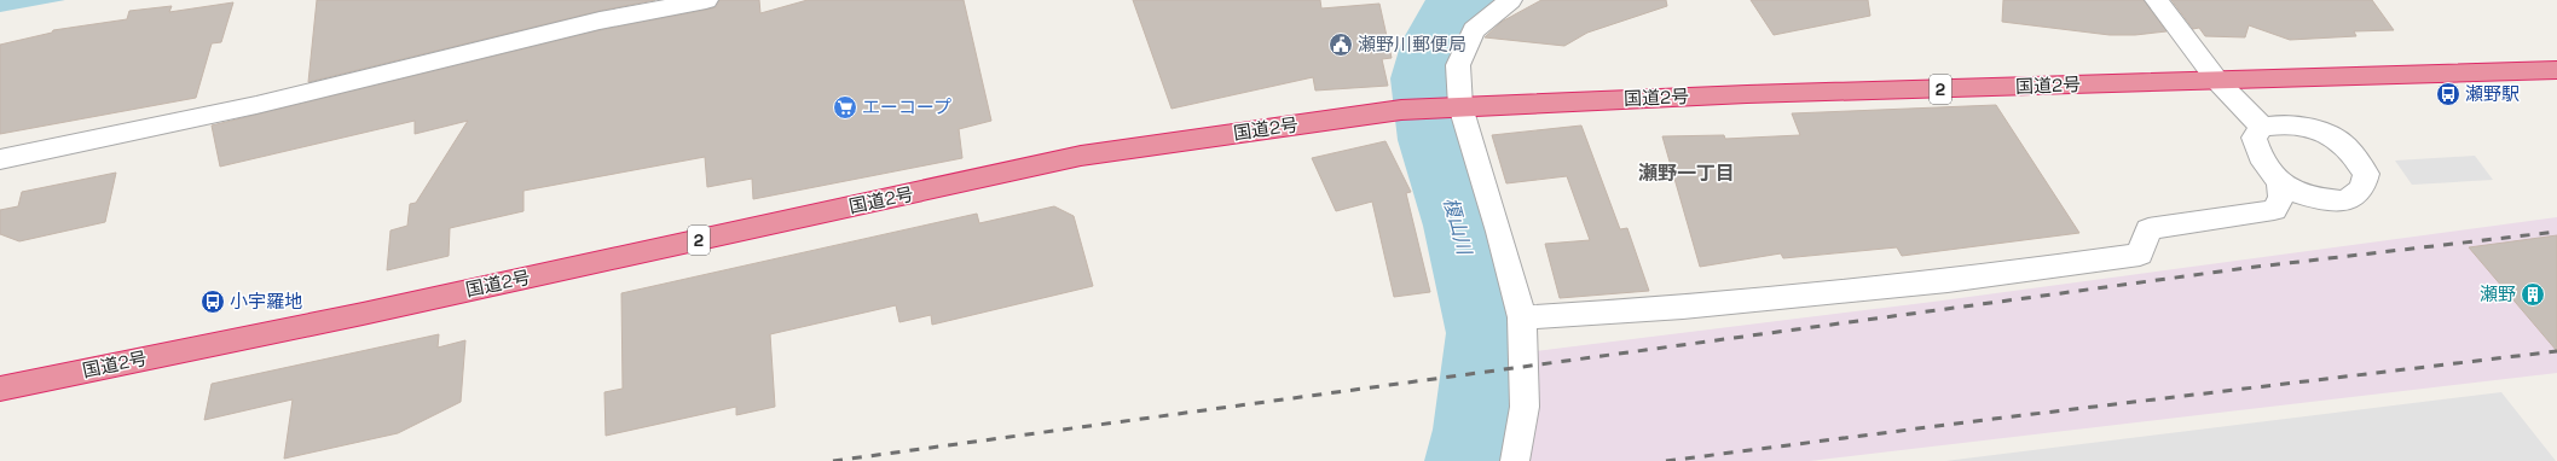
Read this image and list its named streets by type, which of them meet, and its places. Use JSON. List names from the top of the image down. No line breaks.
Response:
{"streets":{"highway":["国道2号","2"]},"districts":["瀬野一丁目"],"water":["榎山川"],"places":{"public building":["瀬野川郵便局"],"bus stop":["瀬野駅","小宇羅地"],"supermarket":["エーコープ"],"building":["瀬野"]}}
